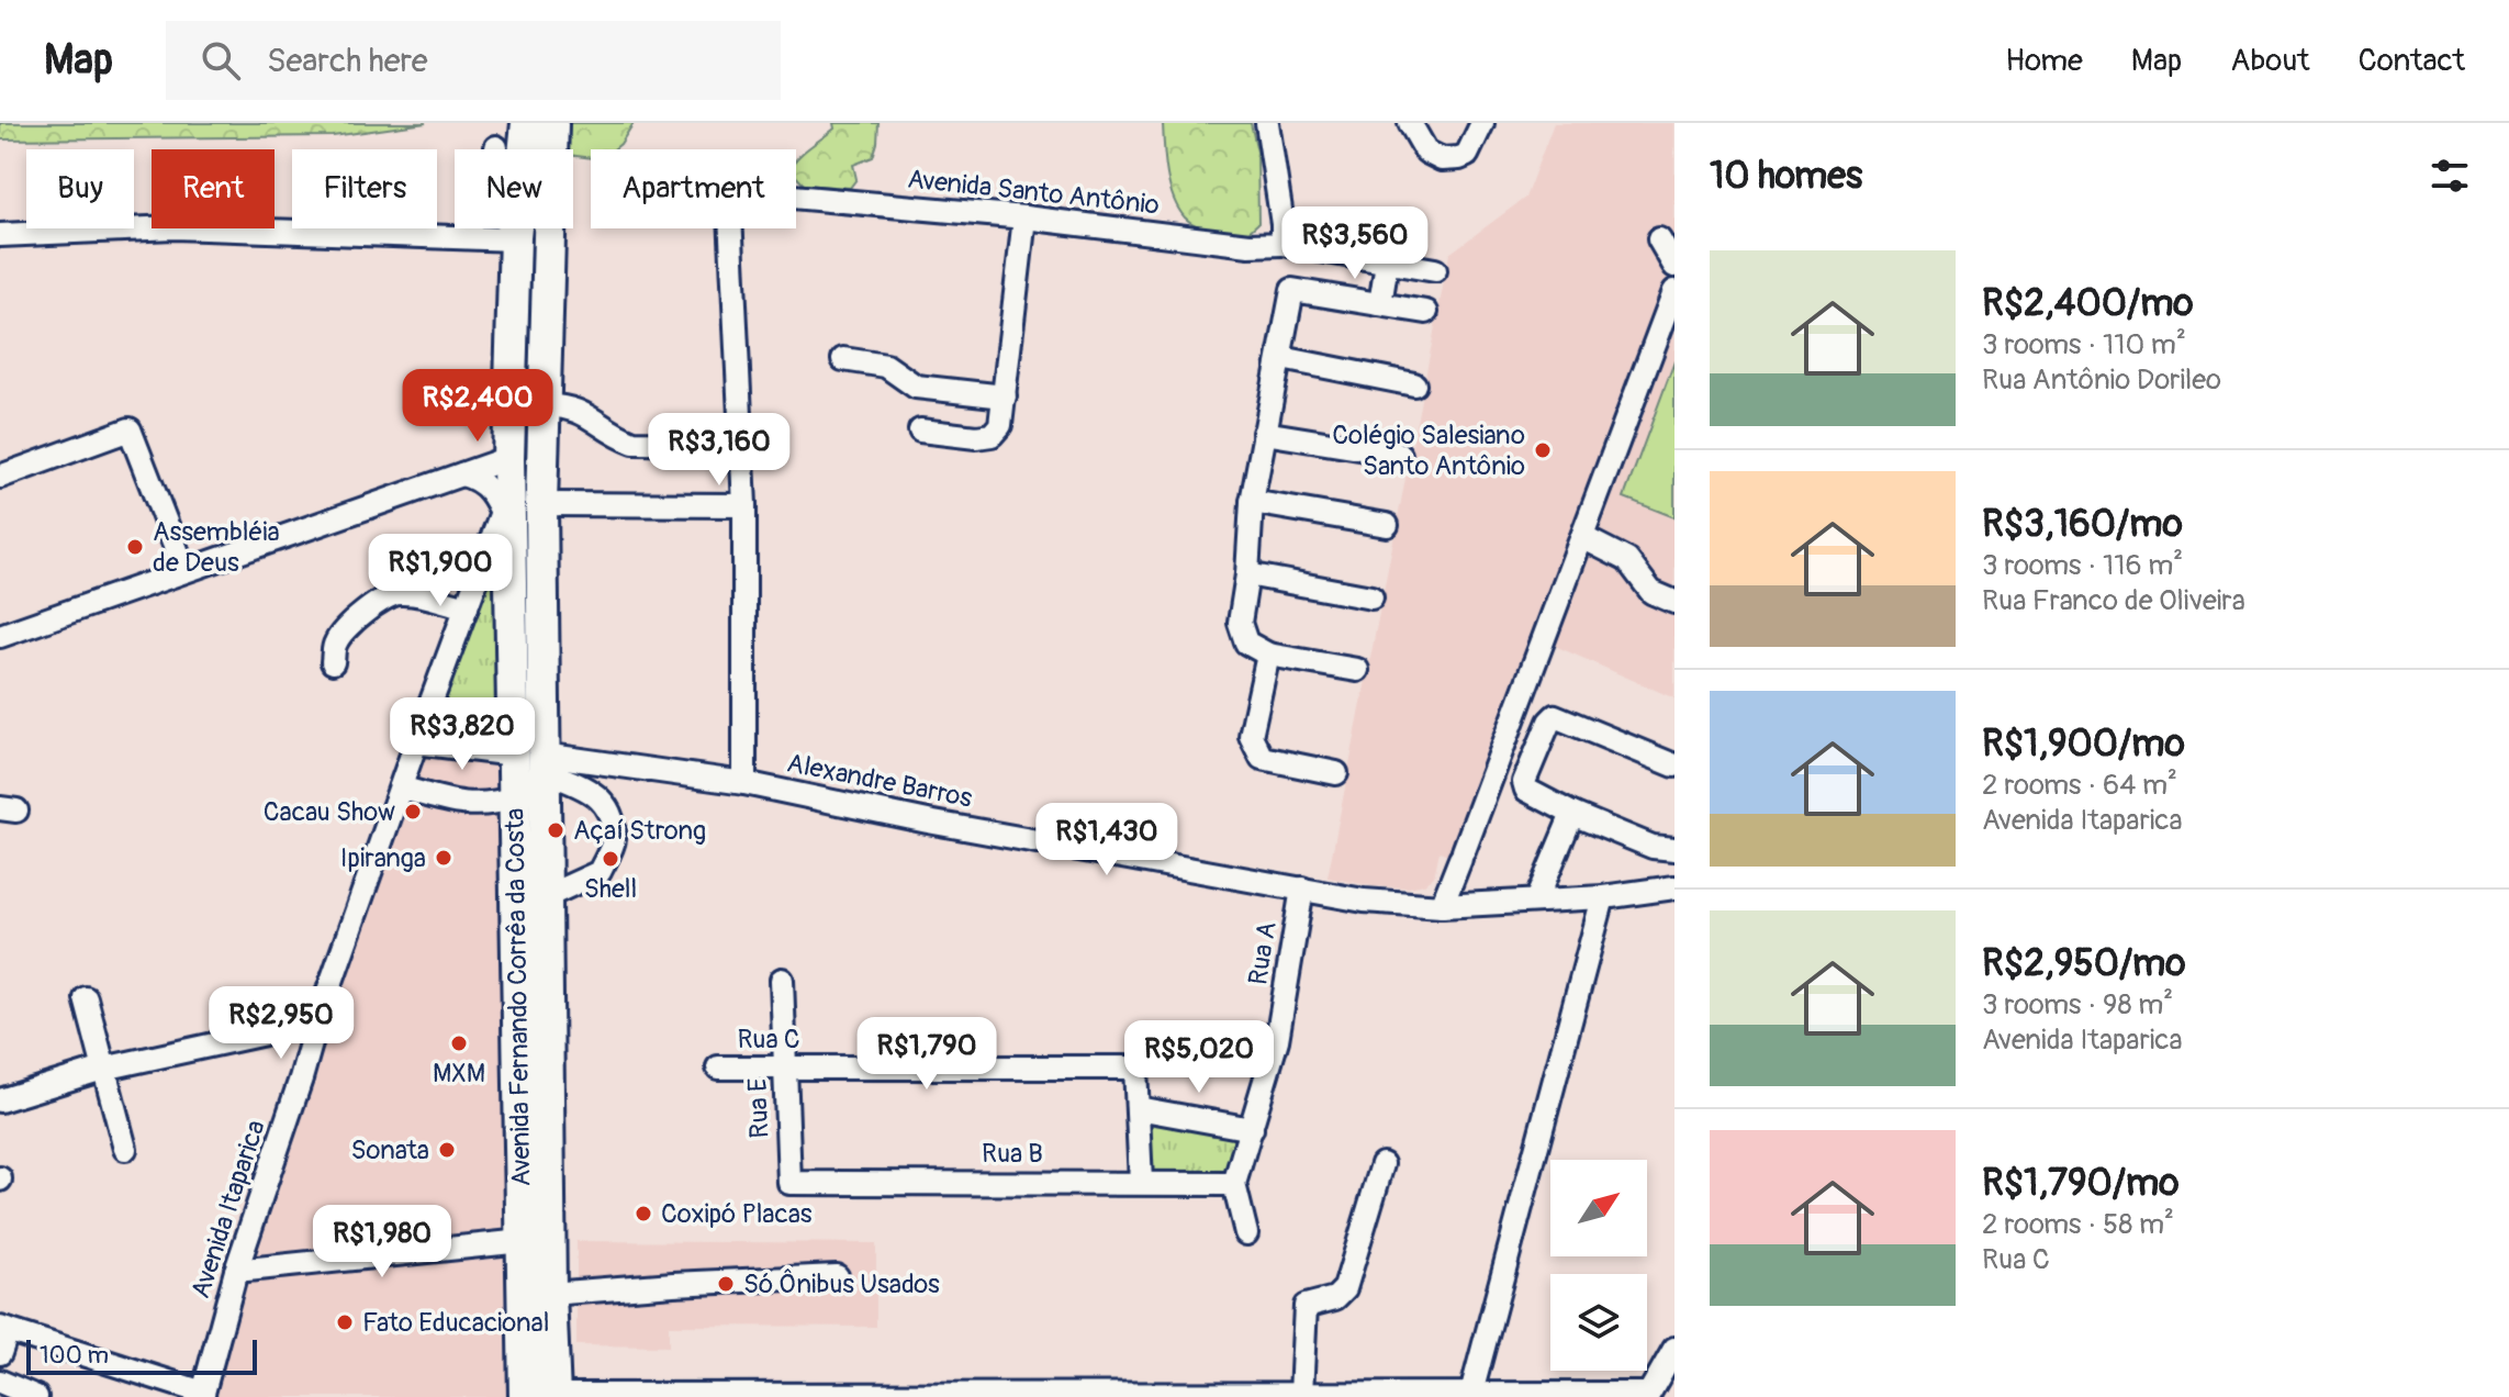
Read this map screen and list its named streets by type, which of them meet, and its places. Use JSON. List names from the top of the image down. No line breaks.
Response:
{"streets":{"highway":["Avenida Fernando Corrêa da Costa"],"street":["Avenida Santo Antônio","Alexandre Barros","Rua A","Rua C","Rua E","Rua B","Avenida Itaparica"]},"crossings":[["Alexandre Barros","Rua A"],["Alexandre Barros","Avenida Fernando Corrêa da Costa"],["Rua A","Rua B"],["Avenida Fernando Corrêa da Costa","Avenida Itaparica"],["Rua C","Rua E"],["Rua E","Rua B"]],"places":["Colégio Salesiano Santo Antônio","Assembléia de Deus","Cacau Show","Açaí Strong","Ipiranga","Shell","MXM","Sonata","Coxipó Placas","Só Ônibus Usados","Fato Educacional"],"scale_bar":"100 m","north":"top right","page":{"header":"Map","search":"Search here","nav":["Home","Map","About","Contact"],"heading":"10 homes","chip":["Buy","Rent","Filters","New","Apartment"],"price":["R$3,560","R$2,400","R$3,160","R$1,900","R$3,820","R$1,430","R$2,950","R$1,790","R$5,020","R$1,980"],"list":[{"name":"R$2,400/mo","note":"3 rooms · 110 m² · Rua Antônio Dorileo"},{"name":"R$3,160/mo","note":"3 rooms · 116 m² · Rua Franco de Oliveira"},{"name":"R$1,900/mo","note":"2 rooms · 64 m² · Avenida Itaparica"},{"name":"R$2,950/mo","note":"3 rooms · 98 m² · Avenida Itaparica"},{"name":"R$1,790/mo","note":"2 rooms · 58 m² · Rua C"}],"scale":"100 m"}}
